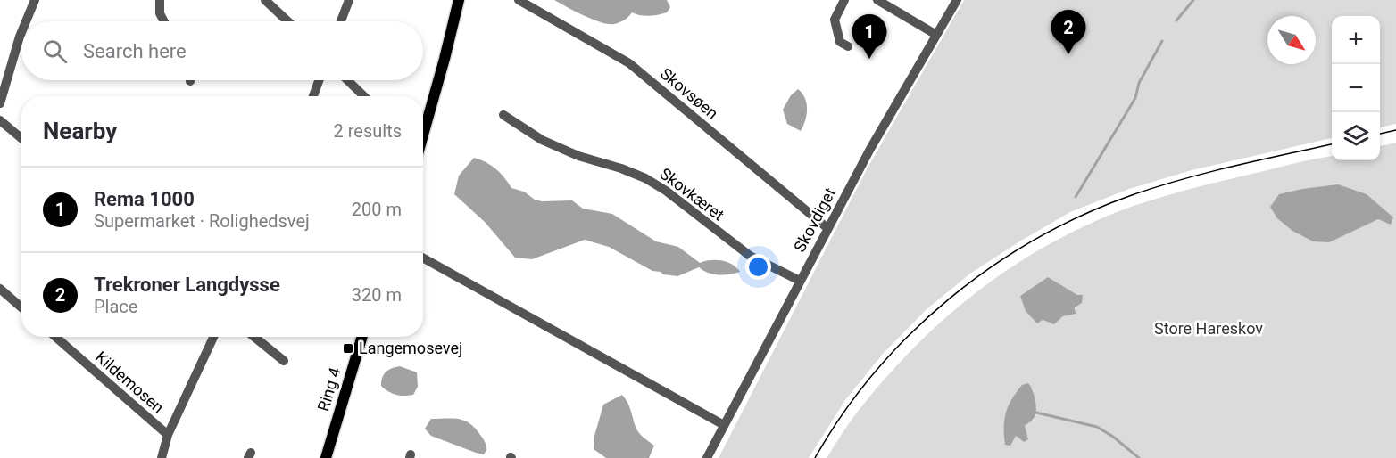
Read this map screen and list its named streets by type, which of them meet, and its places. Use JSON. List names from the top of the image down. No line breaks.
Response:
{"streets":{"main road":["Ring 4"],"street":["Skovsøen","Skovkæret","Skovdiget","Kildemosen"]},"crossings":[["Skovsøen","Skovdiget"],["Skovkæret","Skovdiget"]],"parks":["Store Hareskov"],"places":{"transit":["Langemosevej"]},"north":"bottom right","page":{"pins":["2","1"],"map_buttons":["+","−"],"search":"Search here","heading":["Nearby","2 results"],"list":[{"mark":"1","name":"Rema 1000","note":"Supermarket · Rolighedsvej","value":"200 m"},{"mark":"2","name":"Trekroner Langdysse","note":"Place","value":"320 m"}]}}
